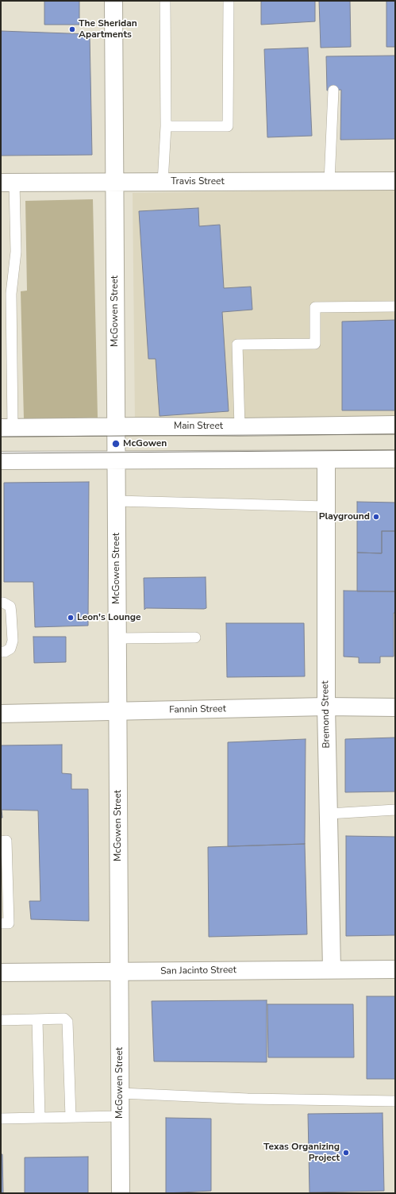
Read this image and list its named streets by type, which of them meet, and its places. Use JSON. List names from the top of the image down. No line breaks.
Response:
{"streets":{"main road":["Travis Street","McGowen Street","Main Street","Fannin Street","Bremond Street","San Jacinto Street"]},"crossings":[["Travis Street","McGowen Street"],["McGowen Street","Main Street"],["McGowen Street","Fannin Street"],["McGowen Street","San Jacinto Street"],["Fannin Street","Bremond Street"],["Bremond Street","San Jacinto Street"]],"places":["The Sheridan Apartments","McGowen","Playground","Leon's Lounge","Texas Organizing Project"]}
